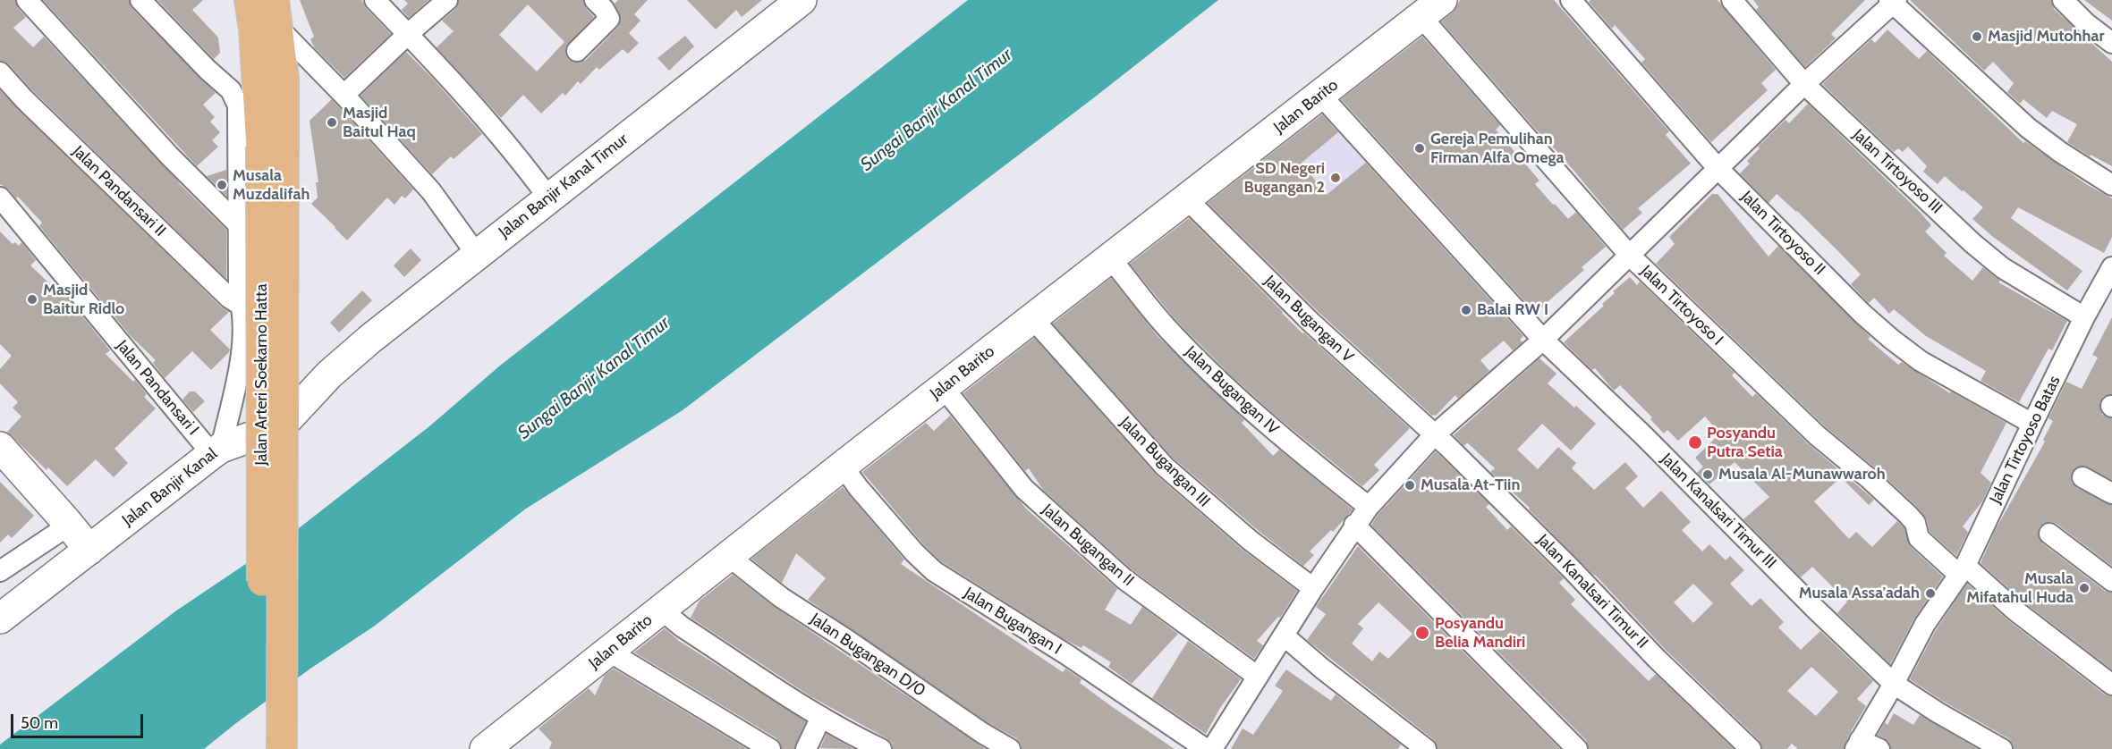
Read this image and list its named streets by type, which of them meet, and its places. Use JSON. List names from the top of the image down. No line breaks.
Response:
{"streets":{"main road":["Jalan Arteri Soekarno Hatta"],"street":["Jalan Barito","Jalan Tirtoyoso III","Jalan Banjir Kanal Timur","Jalan Pandansari II","Jalan Tirtoyoso II","Jalan Tirtoyoso I","Jalan Bugangan V","Jalan Pandansari I","Jalan Bugangan IV","Jalan Tirtoyoso Batas","Jalan Bugangan III","Jalan Banjir Kanal","Jalan Kanalsari Timur III","Jalan Bugangan II","Jalan Kanalsari Timur II","Jalan Bugangan I","Jalan Bugangan D/0"]},"crossings":[["Jalan Barito","Jalan Tirtoyoso I"],["Jalan Barito","Jalan Bugangan V"],["Jalan Barito","Jalan Bugangan IV"],["Jalan Barito","Jalan Bugangan III"],["Jalan Barito","Jalan Kanalsari Timur III"],["Jalan Barito","Jalan Bugangan II"],["Jalan Barito","Jalan Bugangan I"],["Jalan Barito","Jalan Bugangan D/0"],["Jalan Tirtoyoso III","Jalan Tirtoyoso Batas"],["Jalan Banjir Kanal Timur","Jalan Banjir Kanal"],["Jalan Tirtoyoso II","Jalan Tirtoyoso Batas"],["Jalan Tirtoyoso I","Jalan Tirtoyoso Batas"],["Jalan Bugangan V","Jalan Kanalsari Timur II"],["Jalan Pandansari I","Jalan Banjir Kanal"],["Jalan Tirtoyoso Batas","Jalan Kanalsari Timur III"]],"water":["Sungai Banjir Kanal Timur"],"places":["Masjid Mutohhar","Masjid Baitul Haq","Gereja Pemulihan Firman Alfa Omega","SD Negeri Bugangan 2","Musala Muzdalifah","Masjid Baitur Ridlo","Balai RW I","Posyandu Putra Setia","Musala Al-Munawwaroh","Musala At-Tiin","Musala Mifatahul Huda","Musala Assa'adah","Posyandu Belia Mandiri"],"scale_bar":"50 m"}
